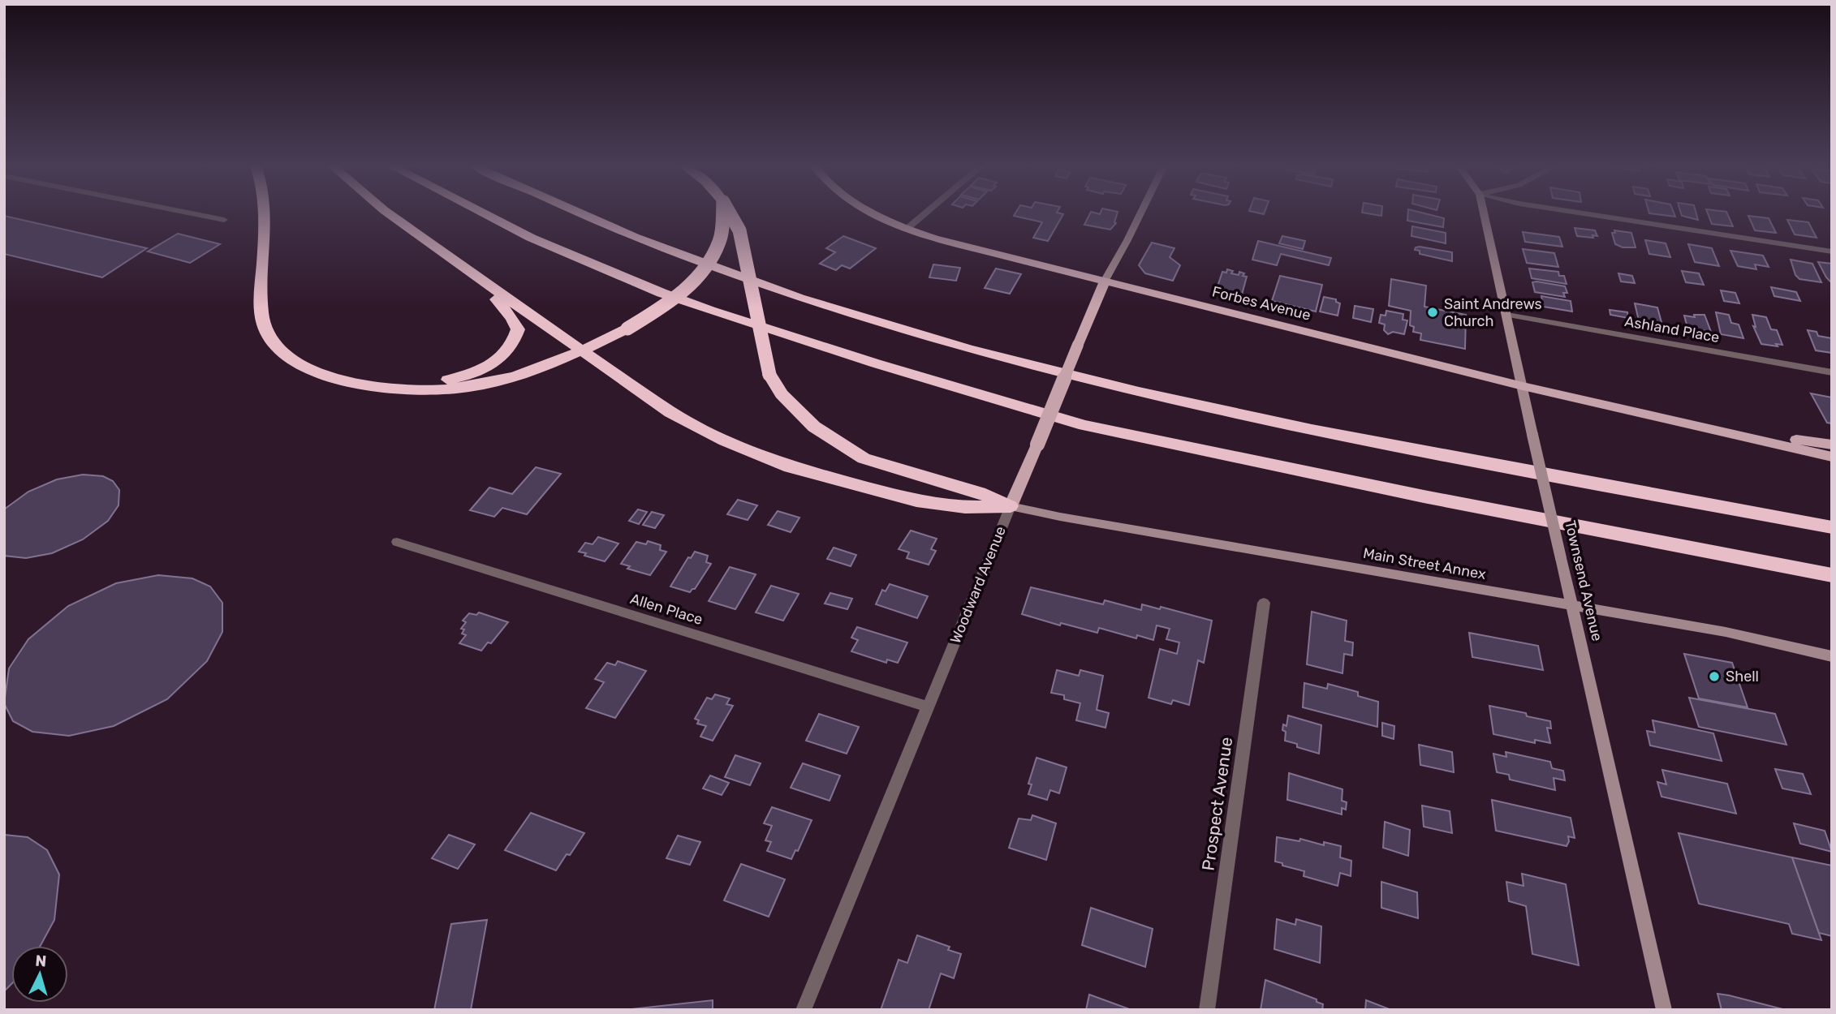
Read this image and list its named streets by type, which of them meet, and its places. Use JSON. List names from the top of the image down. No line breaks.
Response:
{"streets":{"main road":["Forbes Avenue","Main Street Annex","Townsend Avenue","Woodward Avenue"],"street":["Ashland Place","Allen Place","Prospect Avenue"]},"crossings":[["Forbes Avenue","Townsend Avenue"],["Forbes Avenue","Woodward Avenue"],["Ashland Place","Townsend Avenue"],["Main Street Annex","Townsend Avenue"],["Main Street Annex","Woodward Avenue"],["Woodward Avenue","Allen Place"]],"places":["Saint Andrews Church","Shell"],"north":"top"}
